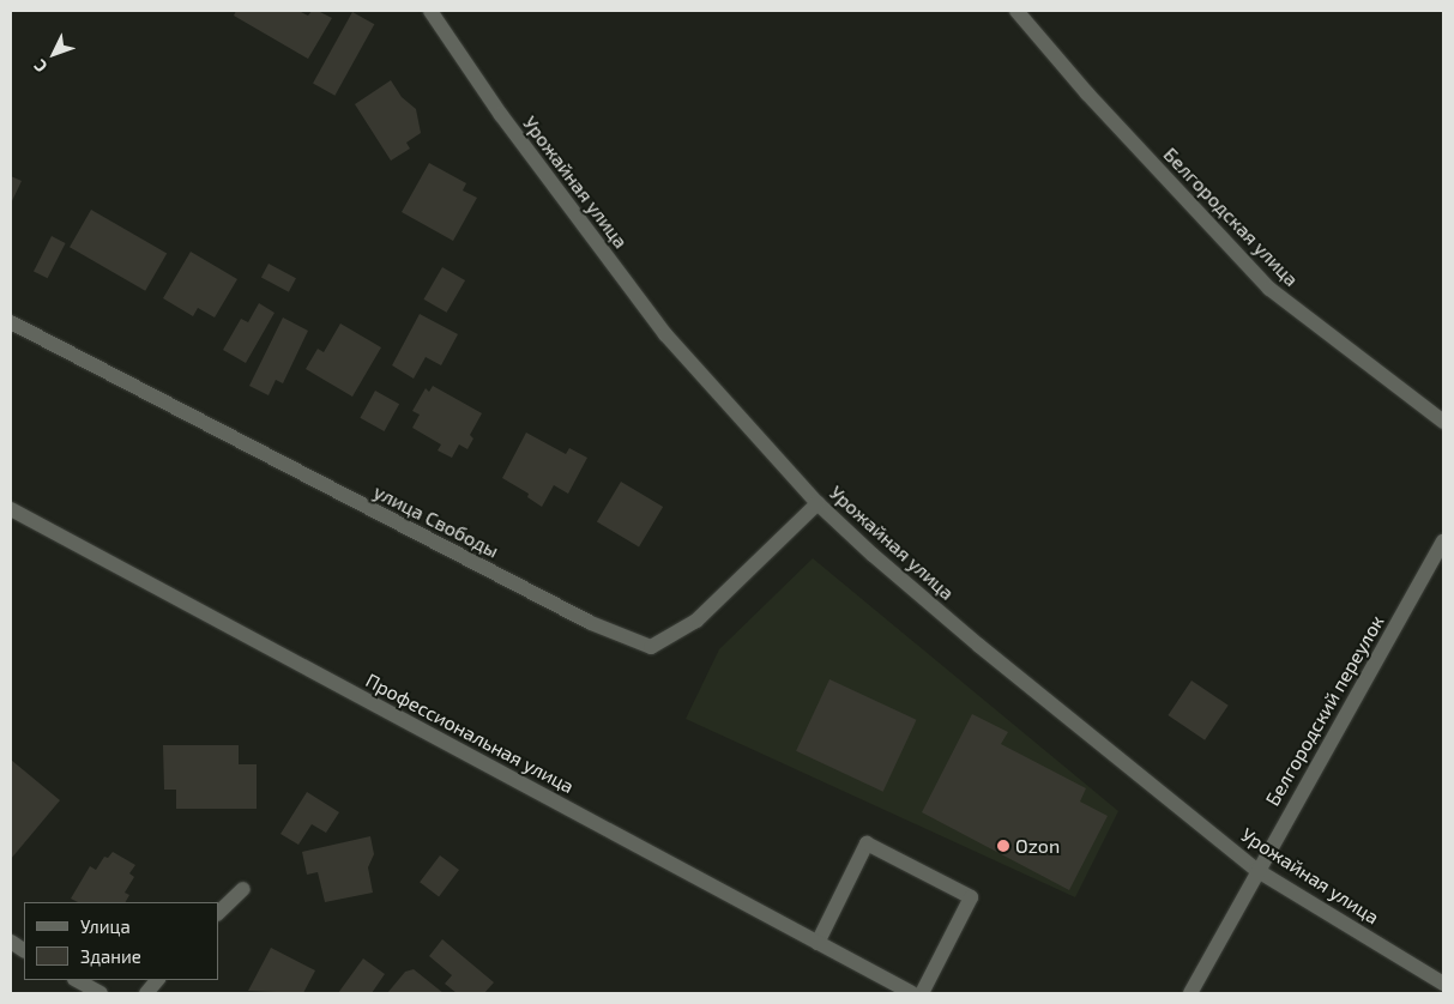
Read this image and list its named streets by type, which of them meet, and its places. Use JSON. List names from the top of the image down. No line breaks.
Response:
{"streets":{"street":["Урожайная улица","Белгородская улица","улица Свободы","Белгородский переулок","Профессиональная улица"]},"crossings":[["Урожайная улица","улица Свободы"],["Урожайная улица","Белгородский переулок"]],"places":["Ozon"],"legend":["Улица","Здание"],"north":"bottom left"}
